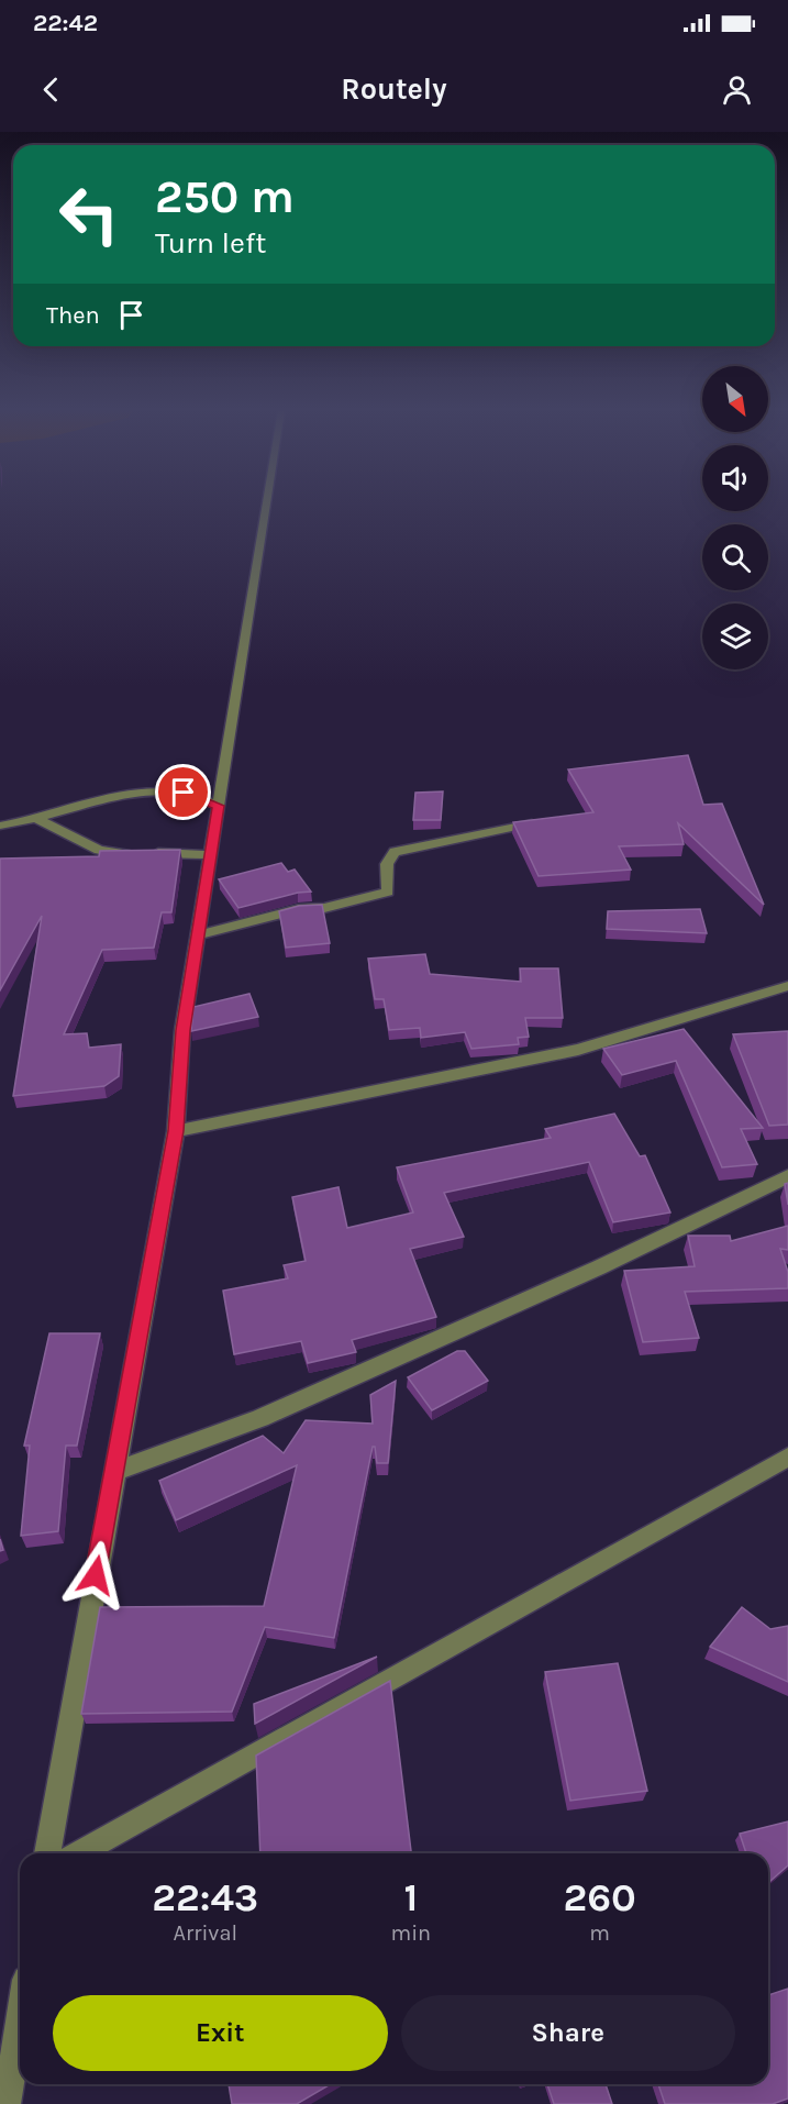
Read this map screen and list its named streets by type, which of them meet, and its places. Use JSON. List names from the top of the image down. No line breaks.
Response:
{"north":"bottom right","page":{"status":"22:42","header":"Routely","turn":["250 m","Turn left"],"then":"Then","eta":["22:43","Arrival","1","min","260","m"],"buttons":["Exit","Share"]}}
